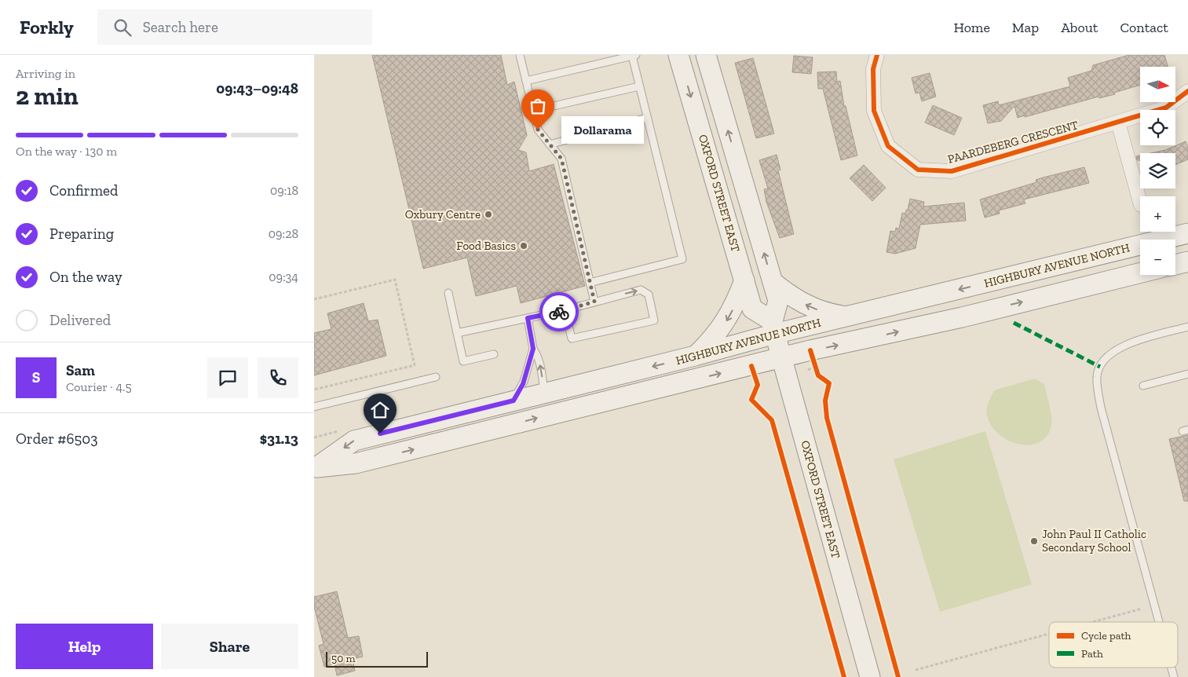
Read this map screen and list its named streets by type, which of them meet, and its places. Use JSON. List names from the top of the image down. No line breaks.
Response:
{"streets":{"main road":["OXFORD STREET EAST","HIGHBURY AVENUE NORTH"],"street":["PAARDEBERG CRESCENT"]},"crossings":[["OXFORD STREET EAST","HIGHBURY AVENUE NORTH"]],"places":["Dollarama","Oxbury Centre","Food Basics","John Paul II Catholic Secondary School"],"legend":["Cycle path","Path"],"scale_bar":"50 m","north":"right","page":{"header":"Forkly","search":"Search here","nav":["Home","Map","About","Contact"],"heading":["2 min","Arriving in","09:43–09:48"],"panel":["Sam","Courier · 4.5","Order #6503","$31.13"],"map_buttons":["+","−"],"bubble":"Dollarama","bar":"On the way · 130 m","list":[["Confirmed","09:18"],["Preparing","09:28"],["On the way","09:34"],"Delivered"],"round":"S","buttons":["Help","Share"],"scale":"50 m"}}
